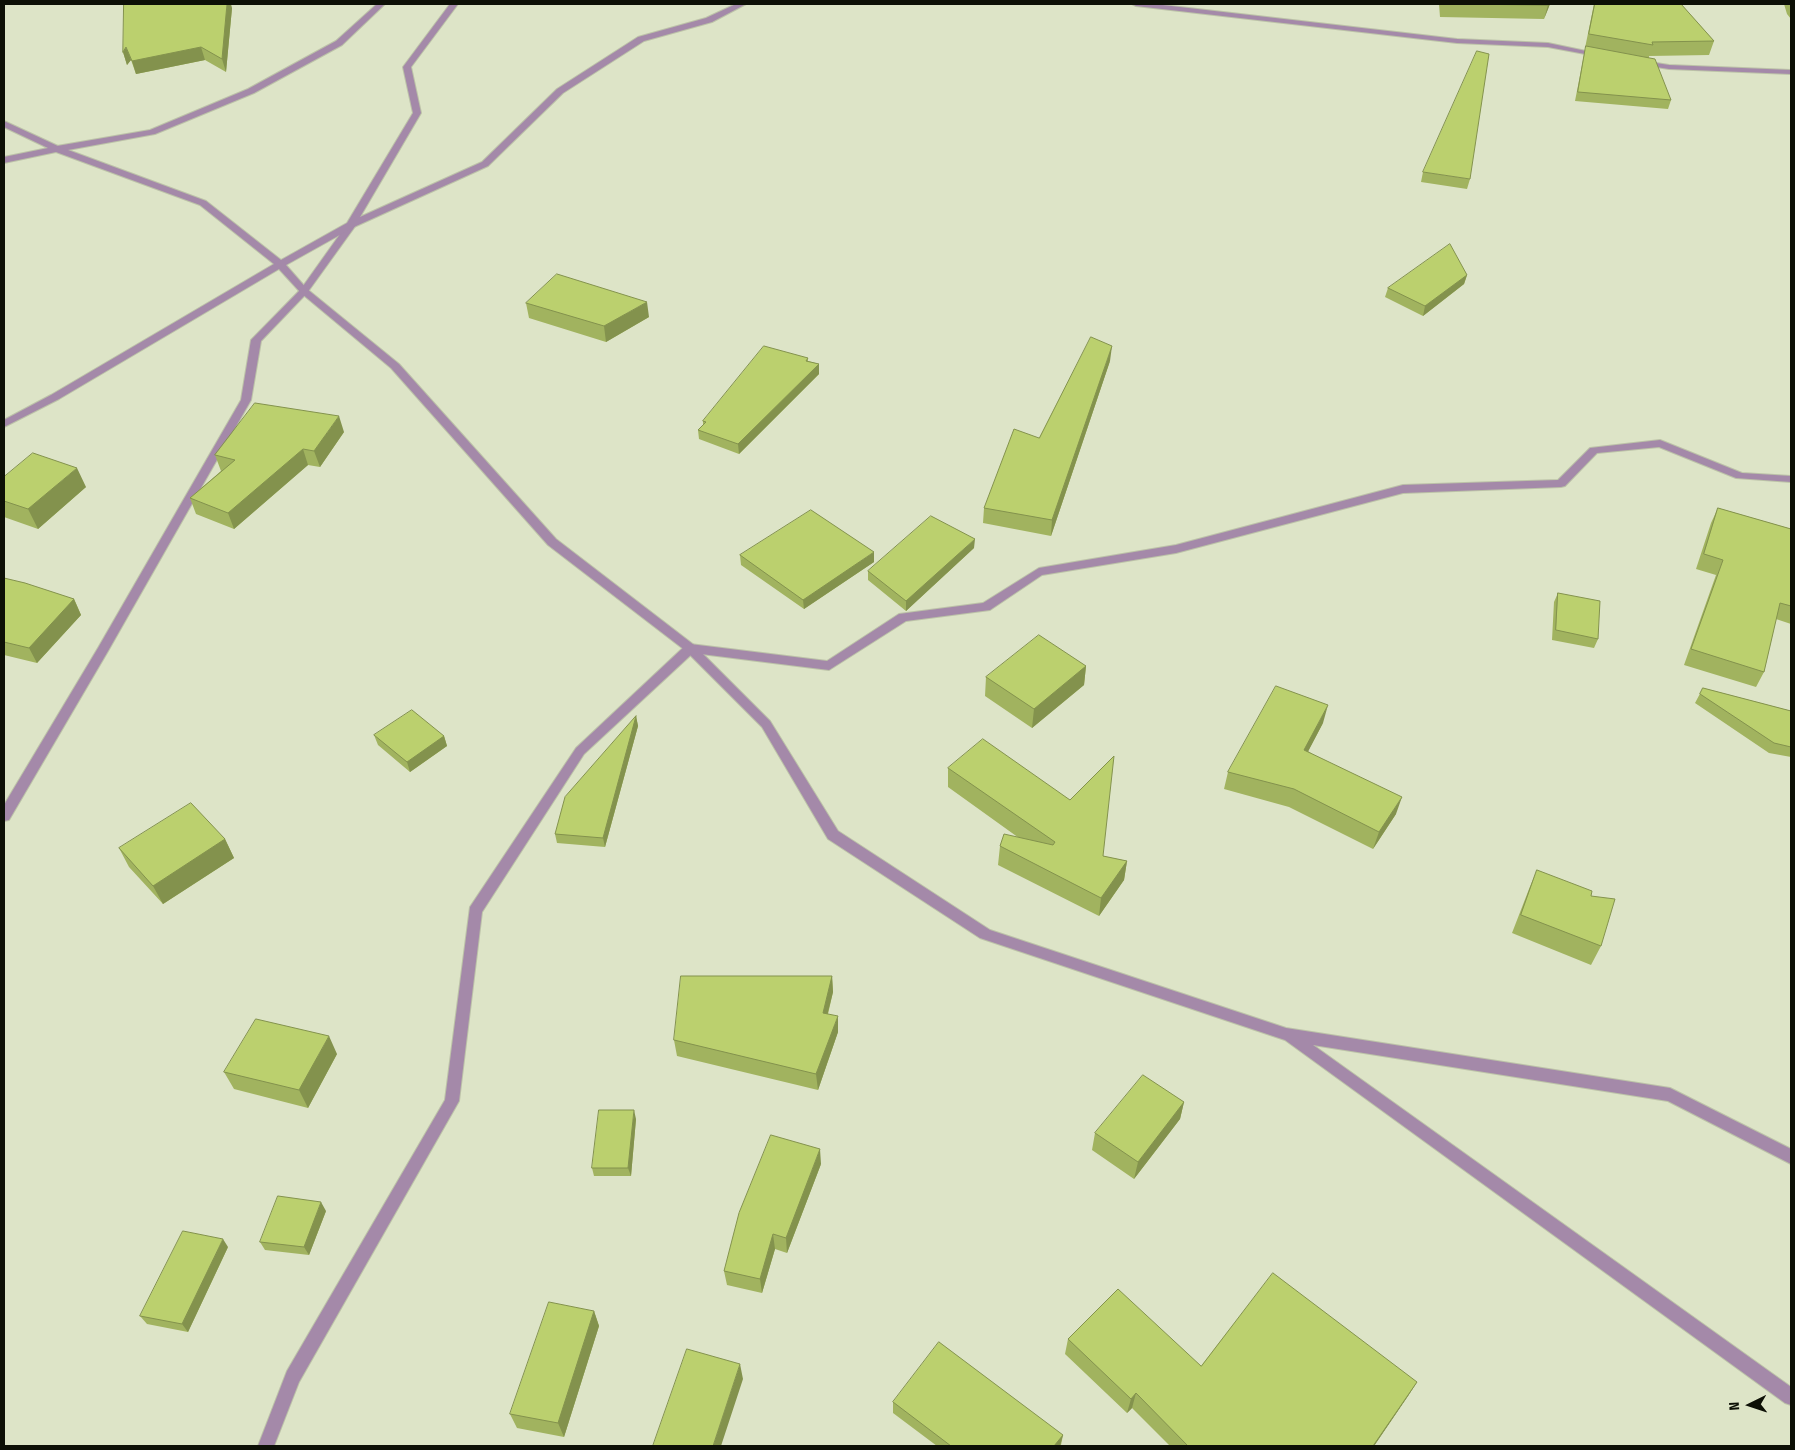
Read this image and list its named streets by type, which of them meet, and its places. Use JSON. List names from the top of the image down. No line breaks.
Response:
{"north":"left"}
